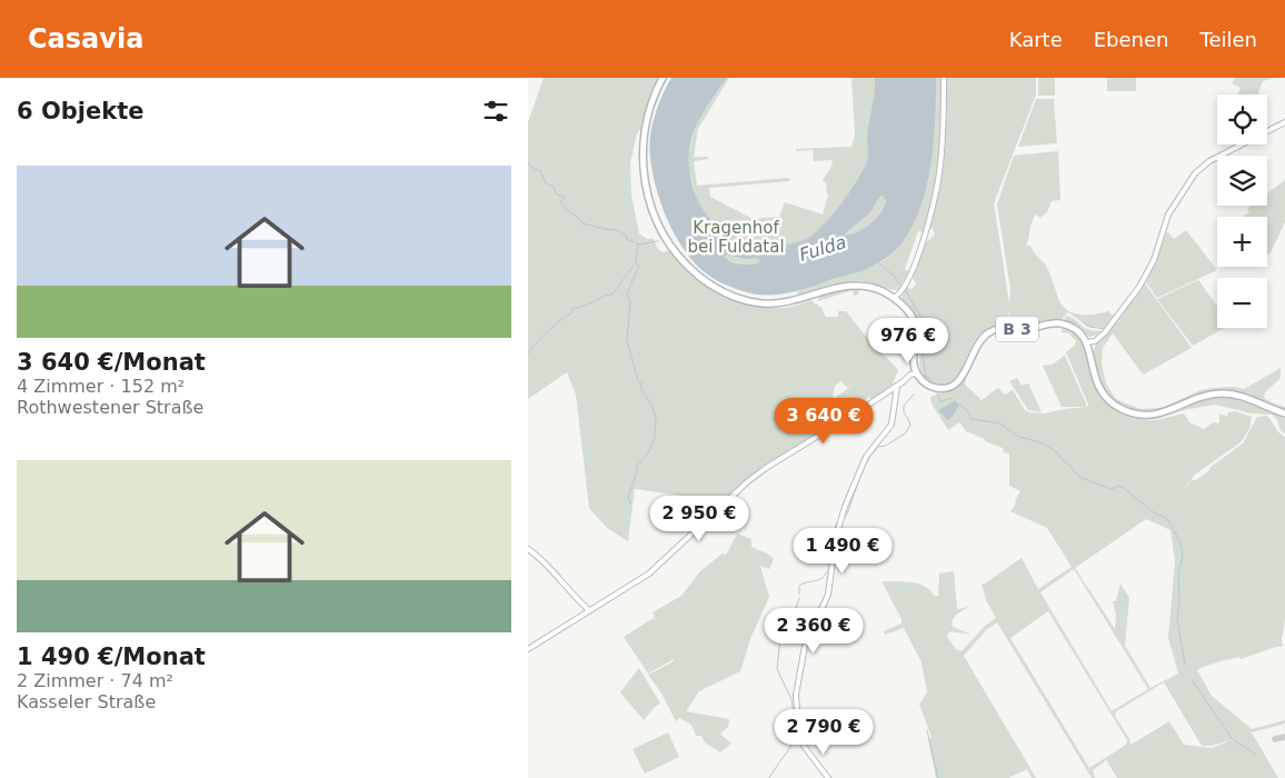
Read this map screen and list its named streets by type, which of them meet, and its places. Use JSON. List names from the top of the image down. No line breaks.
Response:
{"streets":{"main road":["B 3"]},"water":["Fulda"],"parks":["Kragenhof bei Fuldatal"],"page":{"header":"Casavia","nav":["Karte","Ebenen","Teilen"],"heading":"6 Objekte","map_buttons":["+","−"],"list":[{"name":"3 640 €/Monat","note":"4 Zimmer · 152 m² · Rothwestener Straße"},{"name":"1 490 €/Monat","note":"2 Zimmer · 74 m² · Kasseler Straße"}],"price":["976 €","3 640 €","2 950 €","1 490 €","2 360 €","2 790 €"]}}
